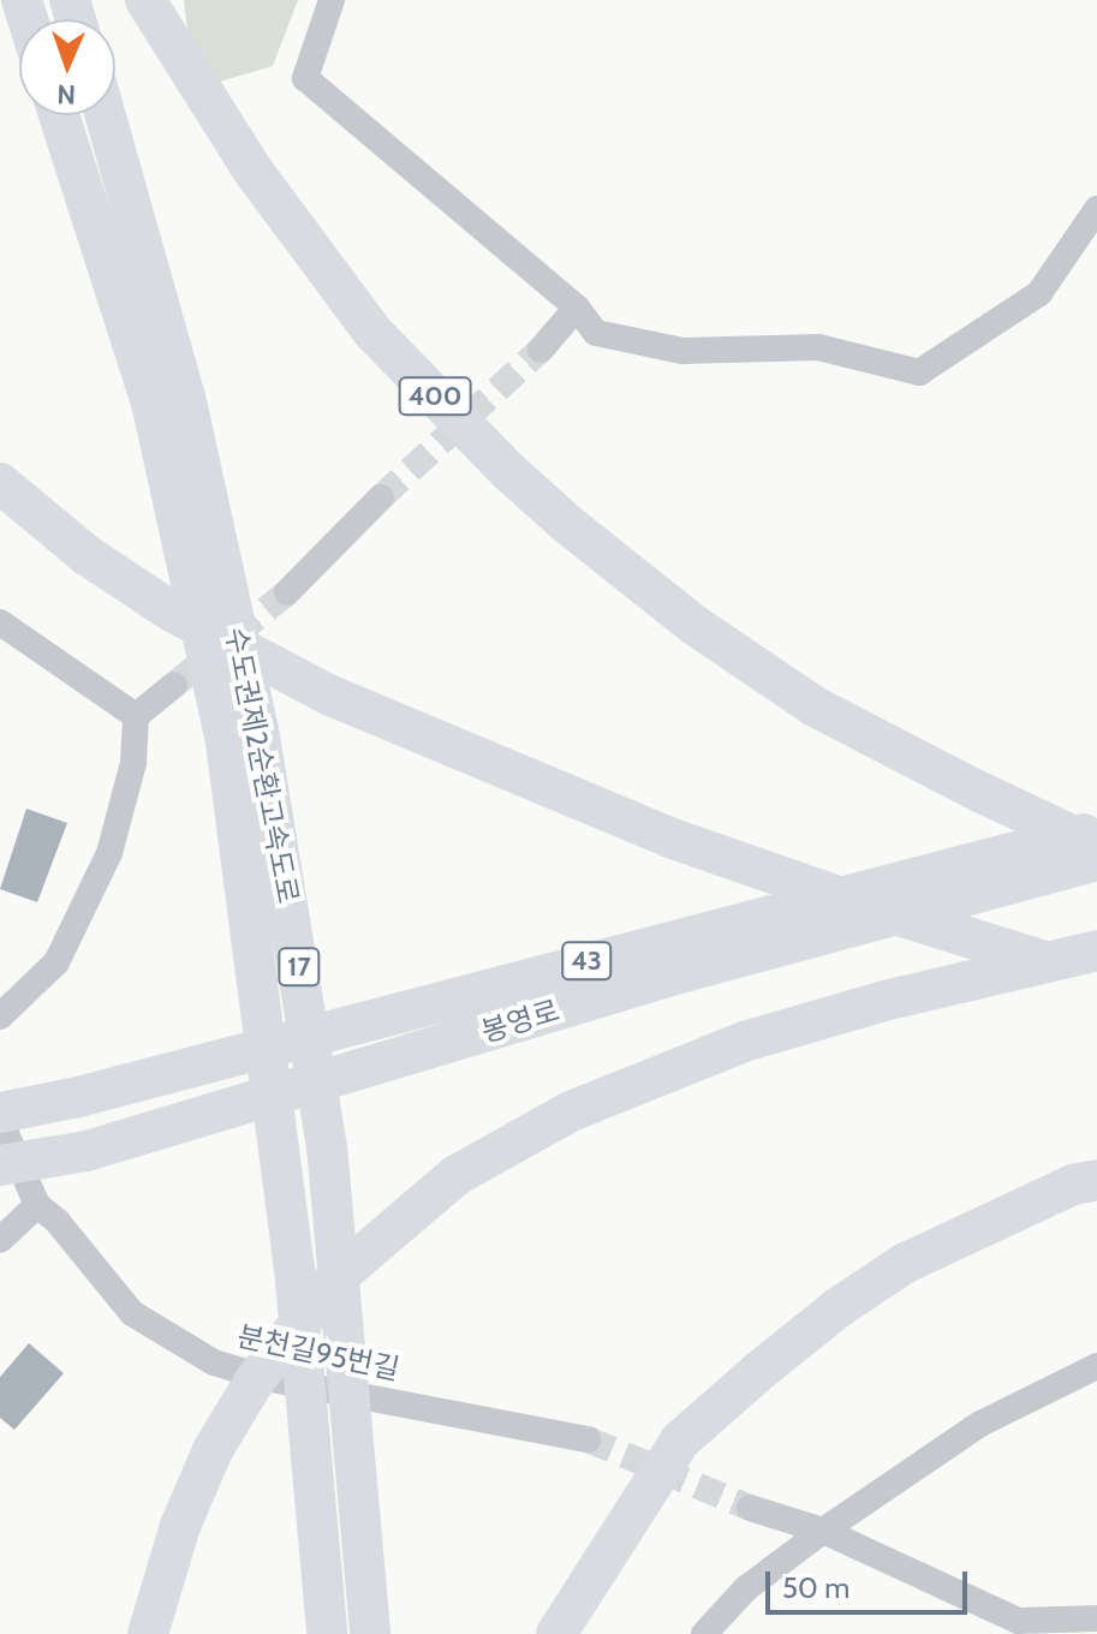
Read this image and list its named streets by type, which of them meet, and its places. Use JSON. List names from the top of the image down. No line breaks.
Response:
{"streets":{"highway":["400","수도권제2순환고속도로","43","17","봉영로"],"street":["분천길95번길"]},"scale_bar":"50 m","north":"bottom"}
